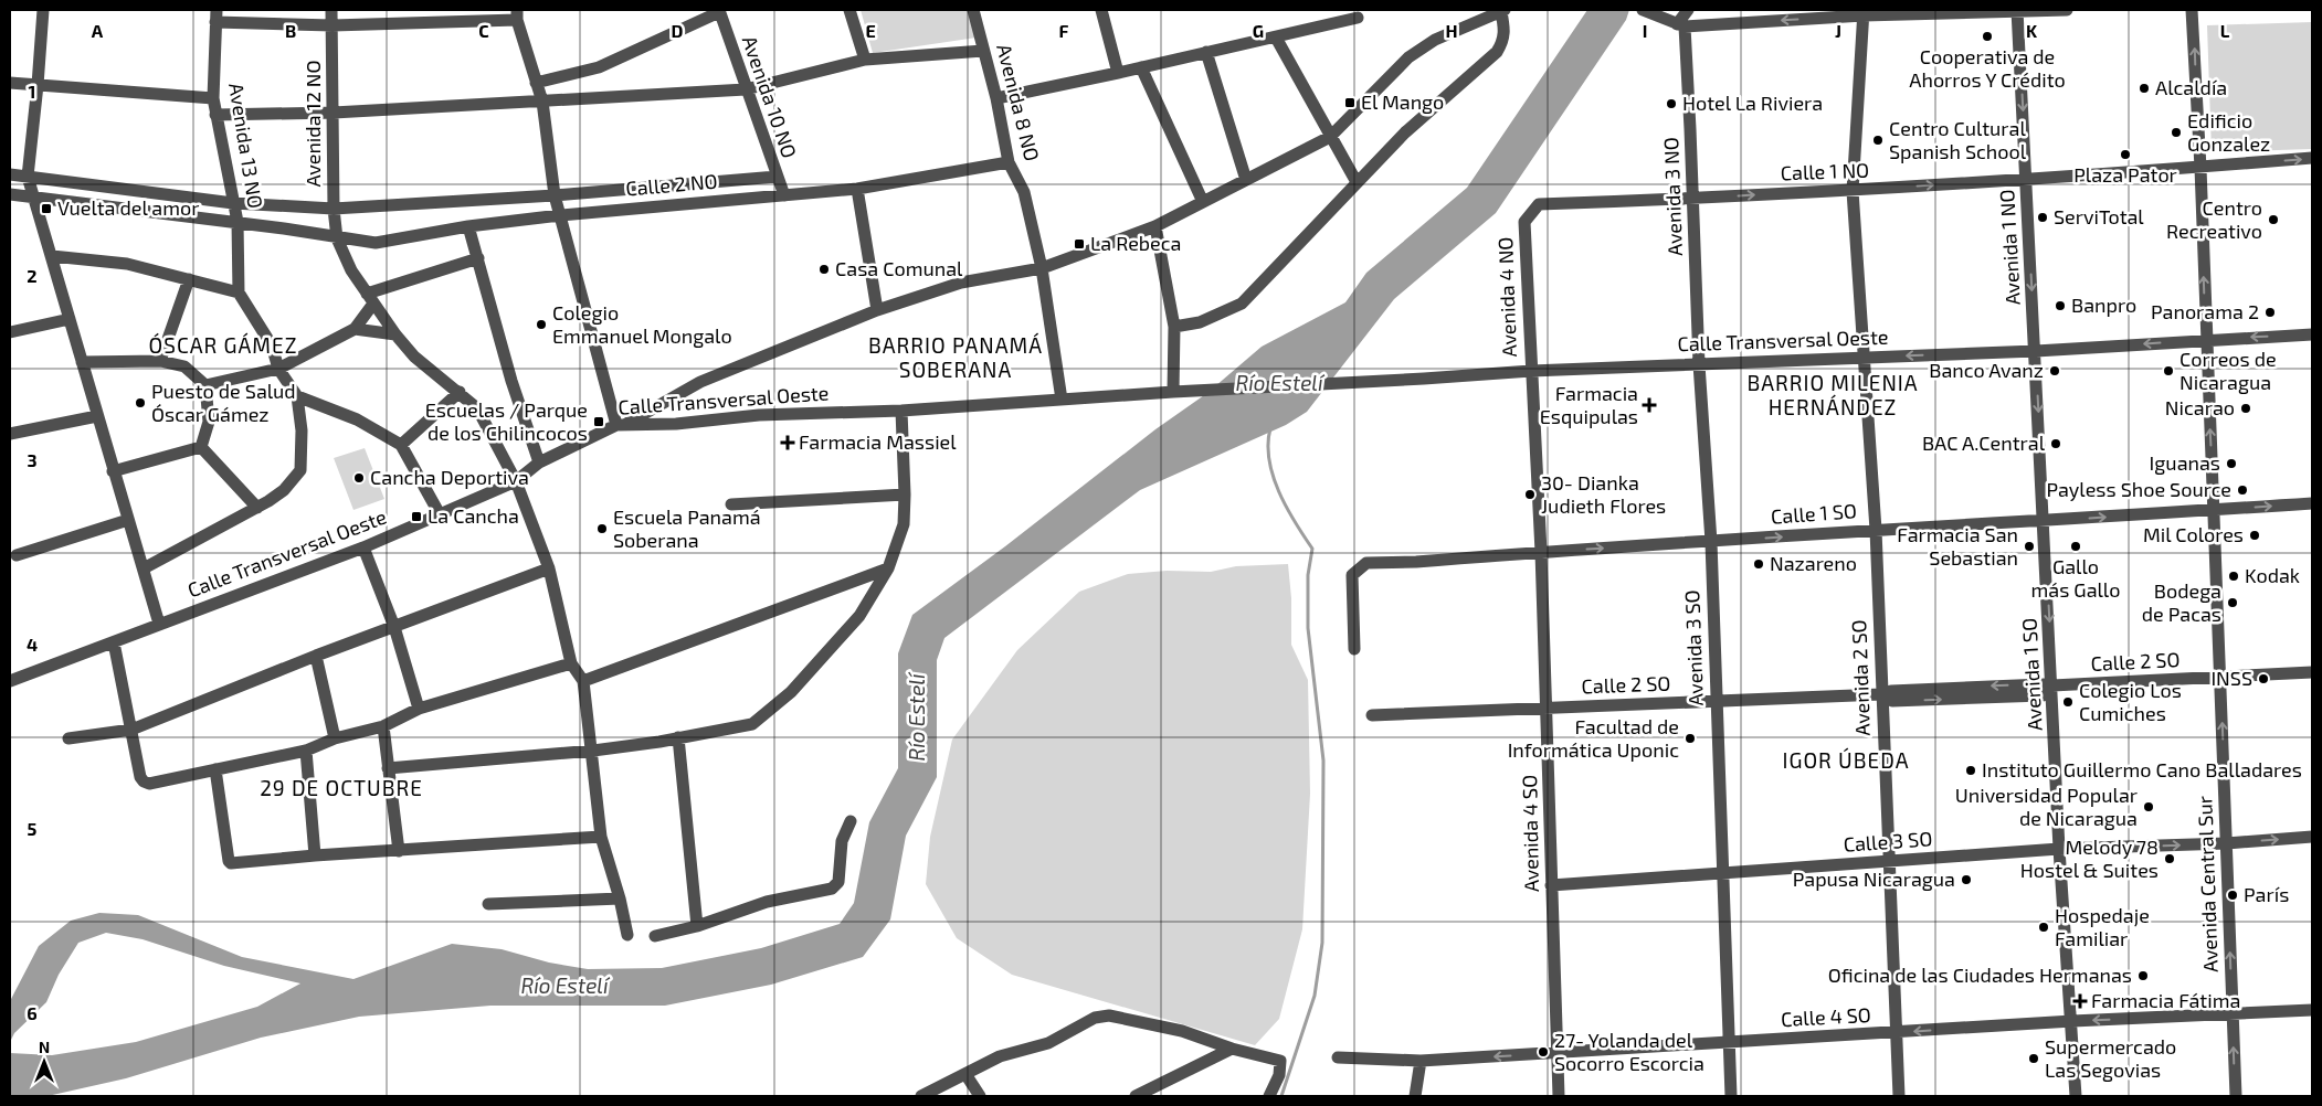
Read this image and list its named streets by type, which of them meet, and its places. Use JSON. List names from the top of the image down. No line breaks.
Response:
{"streets":{"street":["Avenida 10 NO","Avenida 8 NO","Avenida 12 NO","Avenida 13 NO","Calle 1 NO","Calle 2 NO","Avenida 3 NO","Avenida 1 NO","Avenida 4 NO","Calle Transversal Oeste","Calle 1 SO","Avenida 3 SO","Calle 2 SO","Avenida 1 SO","Avenida 2 SO","Avenida 4 SO","Calle 3 SO","Avenida Central Sur","Calle 4 SO"]},"crossings":[["Avenida 10 NO","Calle 2 NO"],["Avenida 8 NO","Calle 2 NO"],["Avenida 8 NO","Calle Transversal Oeste"],["Avenida 12 NO","Calle 2 NO"],["Avenida 12 NO","Calle Transversal Oeste"],["Avenida 13 NO","Calle 2 NO"],["Calle 1 NO","Avenida 3 NO"],["Calle 1 NO","Avenida 1 NO"],["Calle 1 NO","Avenida 4 NO"],["Calle 1 NO","Avenida 2 SO"],["Calle 1 NO","Avenida Central Sur"],["Avenida 3 NO","Calle Transversal Oeste"],["Avenida 3 NO","Avenida 3 SO"],["Avenida 1 NO","Calle Transversal Oeste"],["Avenida 1 NO","Avenida 1 SO"],["Avenida 4 NO","Calle Transversal Oeste"],["Avenida 4 NO","Avenida 4 SO"],["Calle Transversal Oeste","Avenida 3 SO"],["Calle Transversal Oeste","Avenida 1 SO"],["Calle Transversal Oeste","Avenida 2 SO"],["Calle Transversal Oeste","Avenida 4 SO"],["Calle Transversal Oeste","Avenida Central Sur"],["Calle 1 SO","Avenida 3 SO"],["Calle 1 SO","Avenida 1 SO"],["Calle 1 SO","Avenida 2 SO"],["Calle 1 SO","Avenida 4 SO"],["Calle 1 SO","Avenida Central Sur"],["Avenida 3 SO","Calle 2 SO"],["Avenida 3 SO","Calle 3 SO"],["Avenida 3 SO","Calle 4 SO"],["Calle 2 SO","Avenida 1 SO"],["Calle 2 SO","Avenida 2 SO"],["Calle 2 SO","Avenida 4 SO"],["Calle 2 SO","Avenida Central Sur"],["Avenida 1 SO","Calle 3 SO"],["Avenida 1 SO","Calle 4 SO"],["Avenida 2 SO","Calle 3 SO"],["Avenida 2 SO","Calle 4 SO"],["Avenida 4 SO","Calle 3 SO"],["Avenida 4 SO","Calle 4 SO"],["Calle 3 SO","Avenida Central Sur"],["Avenida Central Sur","Calle 4 SO"]],"one_way":["Calle 1 NO","Avenida 1 NO","Calle 1 SO","Avenida 1 SO","Avenida Central Sur","Calle 4 SO"],"districts":["ÓSCAR GÁMEZ","BARRIO PANAMÁ SOBERANA","BARRIO MILENIA HERNÁNDEZ","IGOR ÚBEDA","29 DE OCTUBRE"],"water":["Río Estelí"],"places":{"other":["Cooperativa de Ahorros Y Crédito","Alcaldía","Hotel La Riviera","Edificio Gonzalez","Centro Cultural Spanish School","Plaza Pator","ServiTotal","Centro Recreativo","Casa Comunal","Banpro","Panorama 2","Colegio Emmanuel Mongalo","Banco Avanz","Correos de Nicaragua","Puesto de Salud Óscar Gámez","Nicarao","BAC A.Central","Iguanas","Cancha Deportiva","Payless Shoe Source","30- Dianka Judieth Flores","Escuela Panamá Soberana","Mil Colores","Farmacia San Sebastian","Gallo más Gallo","Nazareno","Kodak","Bodega de Pacas","INSS","Colegio Los Cumiches","Facultad de Informática Uponic","Instituto Guillermo Cano Balladares","Universidad Popular de Nicaragua","Melody 78 Hostel & Suites","Papusa Nicaragua","París","Hospedaje Familiar","Oficina de las Ciudades Hermanas","27- Yolanda del Socorro Escorcia","Supermercado Las Segovias"],"transit":["El Mango","Vuelta del amor","La Rebeca","Escuelas / Parque de los Chilincocos","La Cancha"],"health":["Farmacia Esquipulas","Farmacia Massiel","Farmacia Fátima"]},"north":"top","grid":{"columns":["A","B","C","D","E","F","G","H","I","J","K","L"],"rows":["1","2","3","4","5","6"]}}
